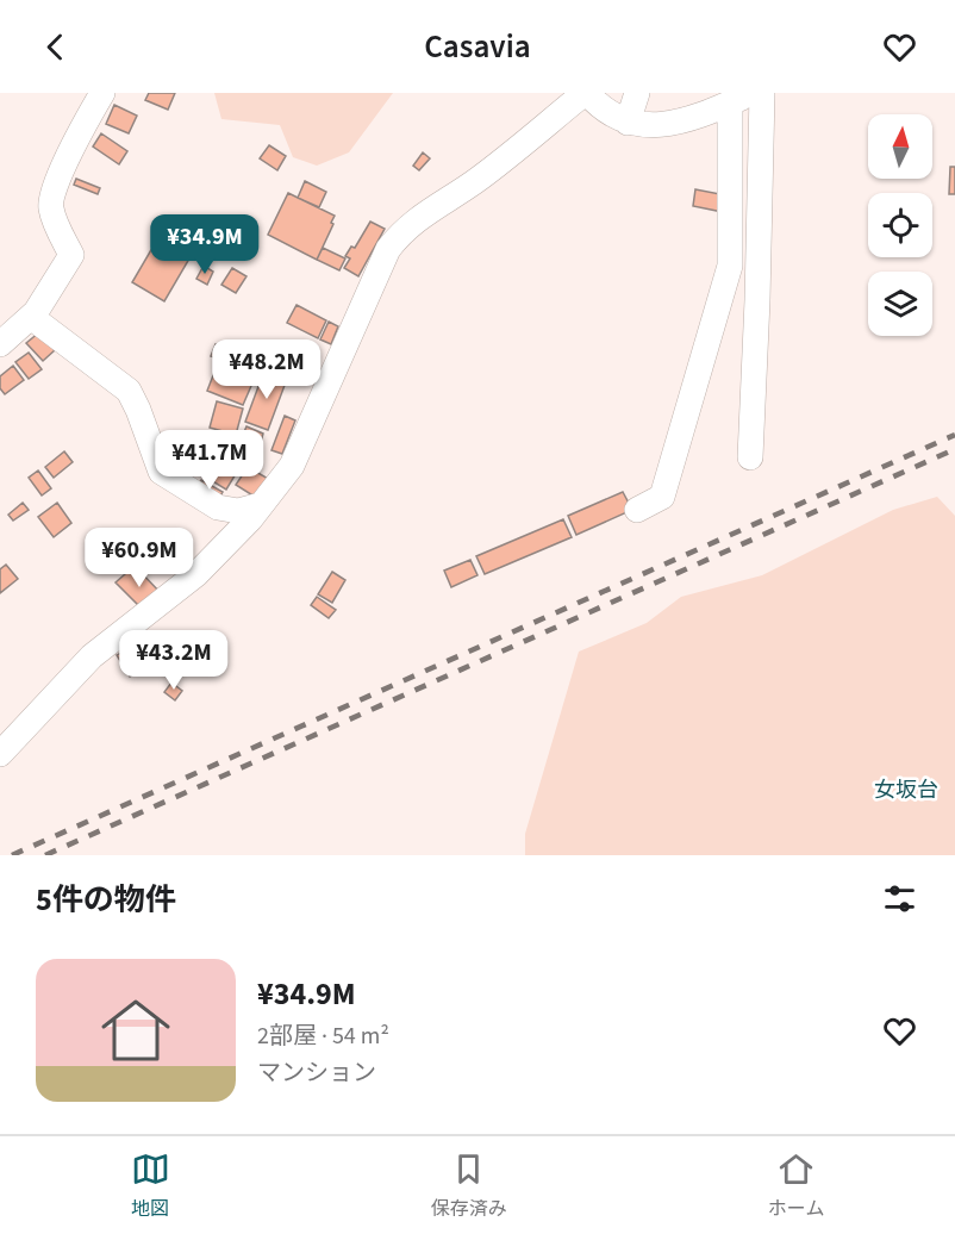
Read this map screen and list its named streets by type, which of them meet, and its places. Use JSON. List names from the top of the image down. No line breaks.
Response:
{"districts":["女坂台"],"north":"top","page":{"header":"Casavia","price":["¥34.9M","¥48.2M","¥41.7M","¥60.9M","¥43.2M"],"heading":"5件の物件","list":[{"name":"¥34.9M","note":"2部屋 · 54 m² · マンション"}],"tabs":["地図","保存済み","ホーム"]}}
